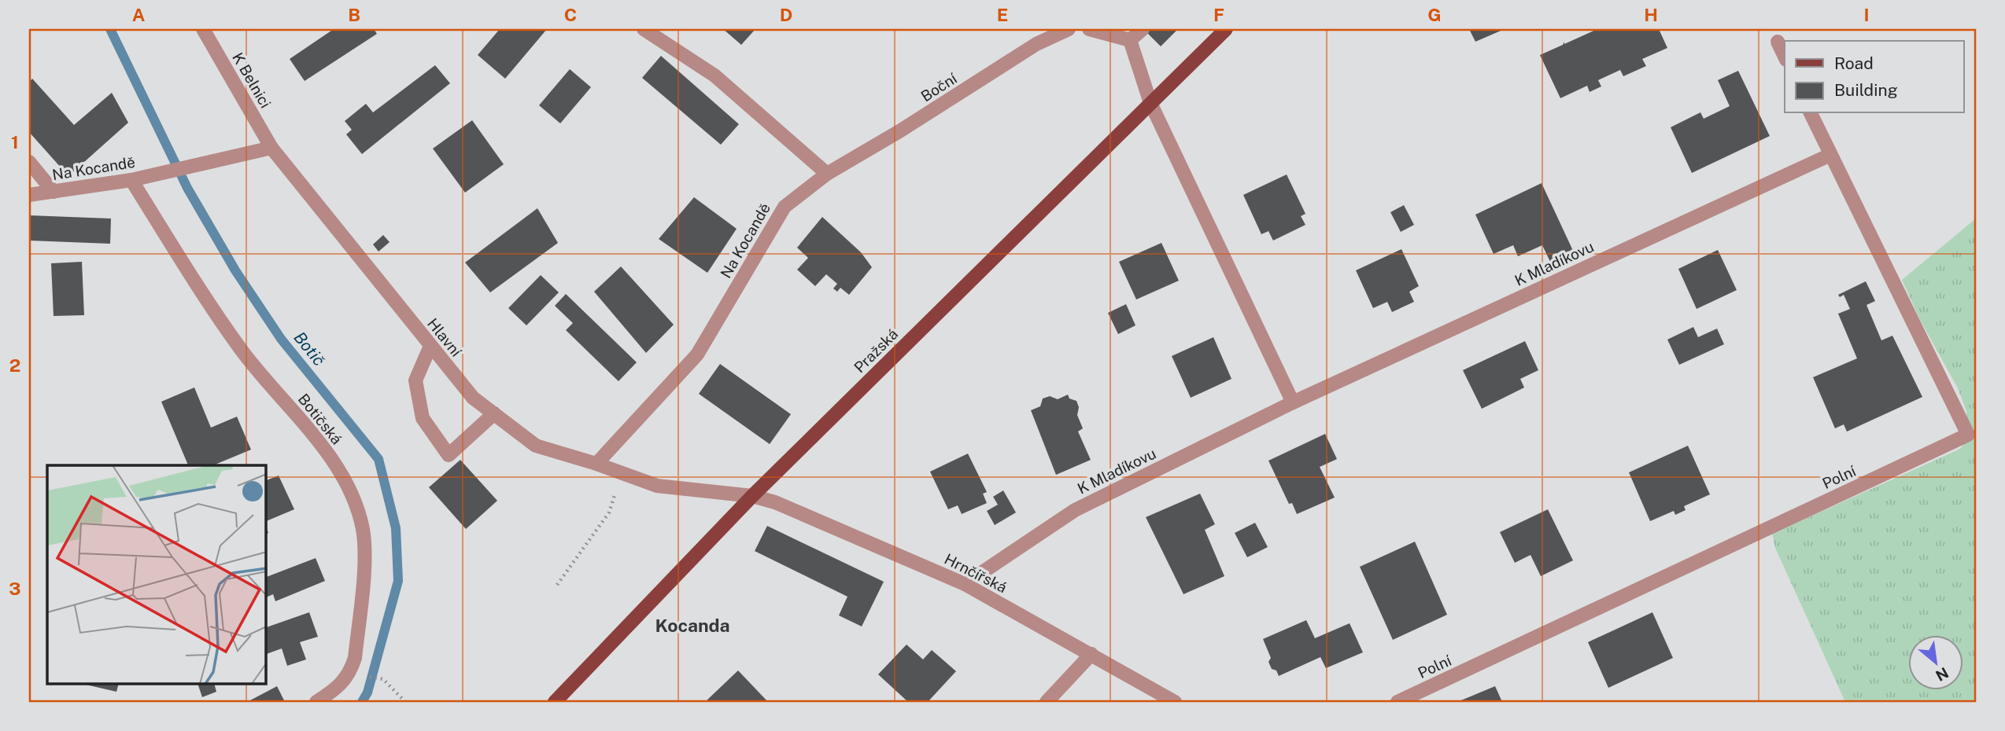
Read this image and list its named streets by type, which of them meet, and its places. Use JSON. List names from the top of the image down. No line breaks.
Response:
{"streets":{"main road":["Pražská"],"street":["K Belnici","Boční","Na Kocandě","K Mladíkovu","Hlavní","Botičská","Polní","Hrnčířská"]},"crossings":[["K Belnici","Na Kocandě"],["K Belnici","Hlavní"],["Boční","Na Kocandě"],["Na Kocandě","Hlavní"],["Na Kocandě","Botičská"],["K Mladíkovu","Polní"],["K Mladíkovu","Hrnčířská"],["Hlavní","Pražská"],["Hlavní","Hrnčířská"],["Pražská","Hrnčířská"]],"districts":["Kocanda"],"water":["Botič"],"legend":["Road","Building"],"north":"bottom right","grid":{"columns":["A","B","C","D","E","F","G","H","I"],"rows":["1","2","3"]}}
